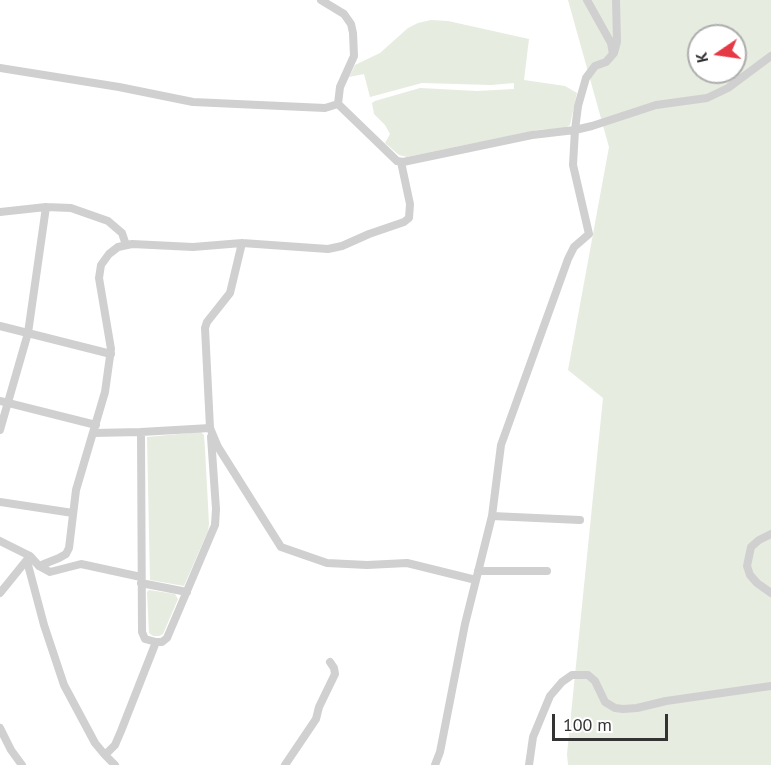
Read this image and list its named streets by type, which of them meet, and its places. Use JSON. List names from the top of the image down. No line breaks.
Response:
{"scale_bar":"100 m","north":"left"}
